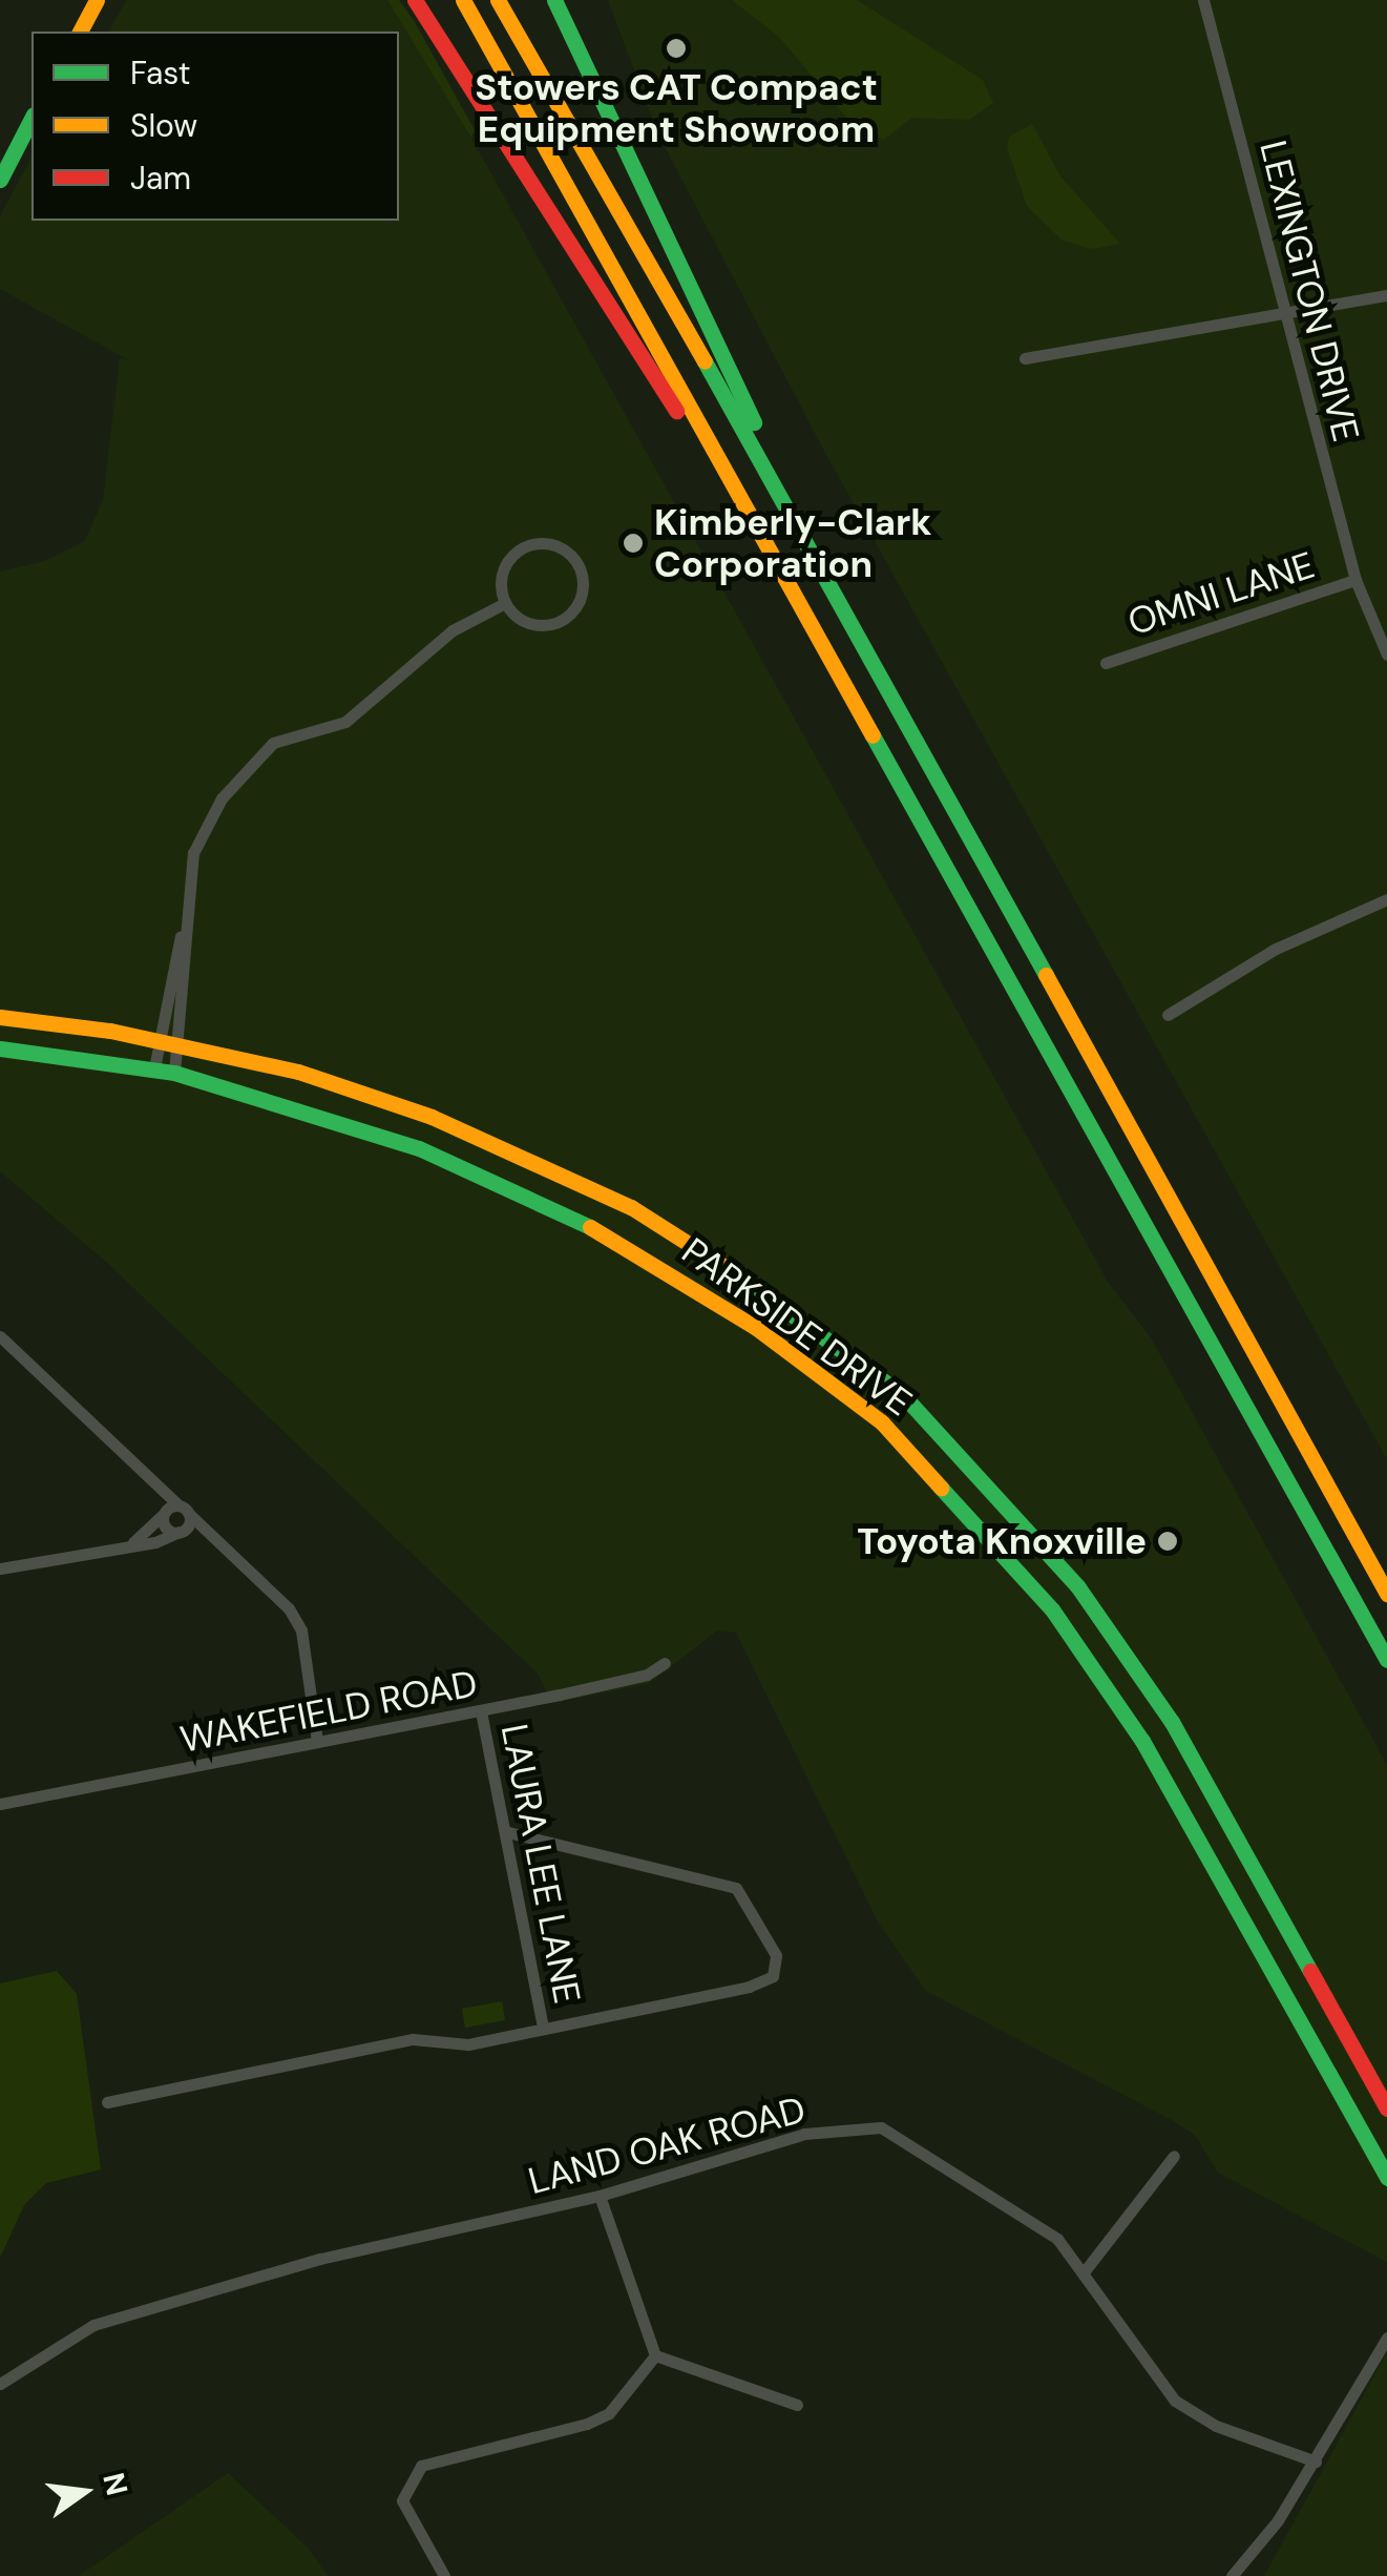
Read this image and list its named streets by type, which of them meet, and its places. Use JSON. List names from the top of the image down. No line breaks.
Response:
{"streets":{"main road":["PARKSIDE DRIVE"],"street":["LEXINGTON DRIVE","OMNI LANE","WAKEFIELD ROAD","LAURA LEE LANE","LAND OAK ROAD"]},"crossings":[["LEXINGTON DRIVE","OMNI LANE"],["WAKEFIELD ROAD","LAURA LEE LANE"]],"places":["Stowers CAT Compact Equipment Showroom","Kimberly-Clark Corporation","Toyota Knoxville"],"legend":["Fast","Slow","Jam"],"north":"right"}
